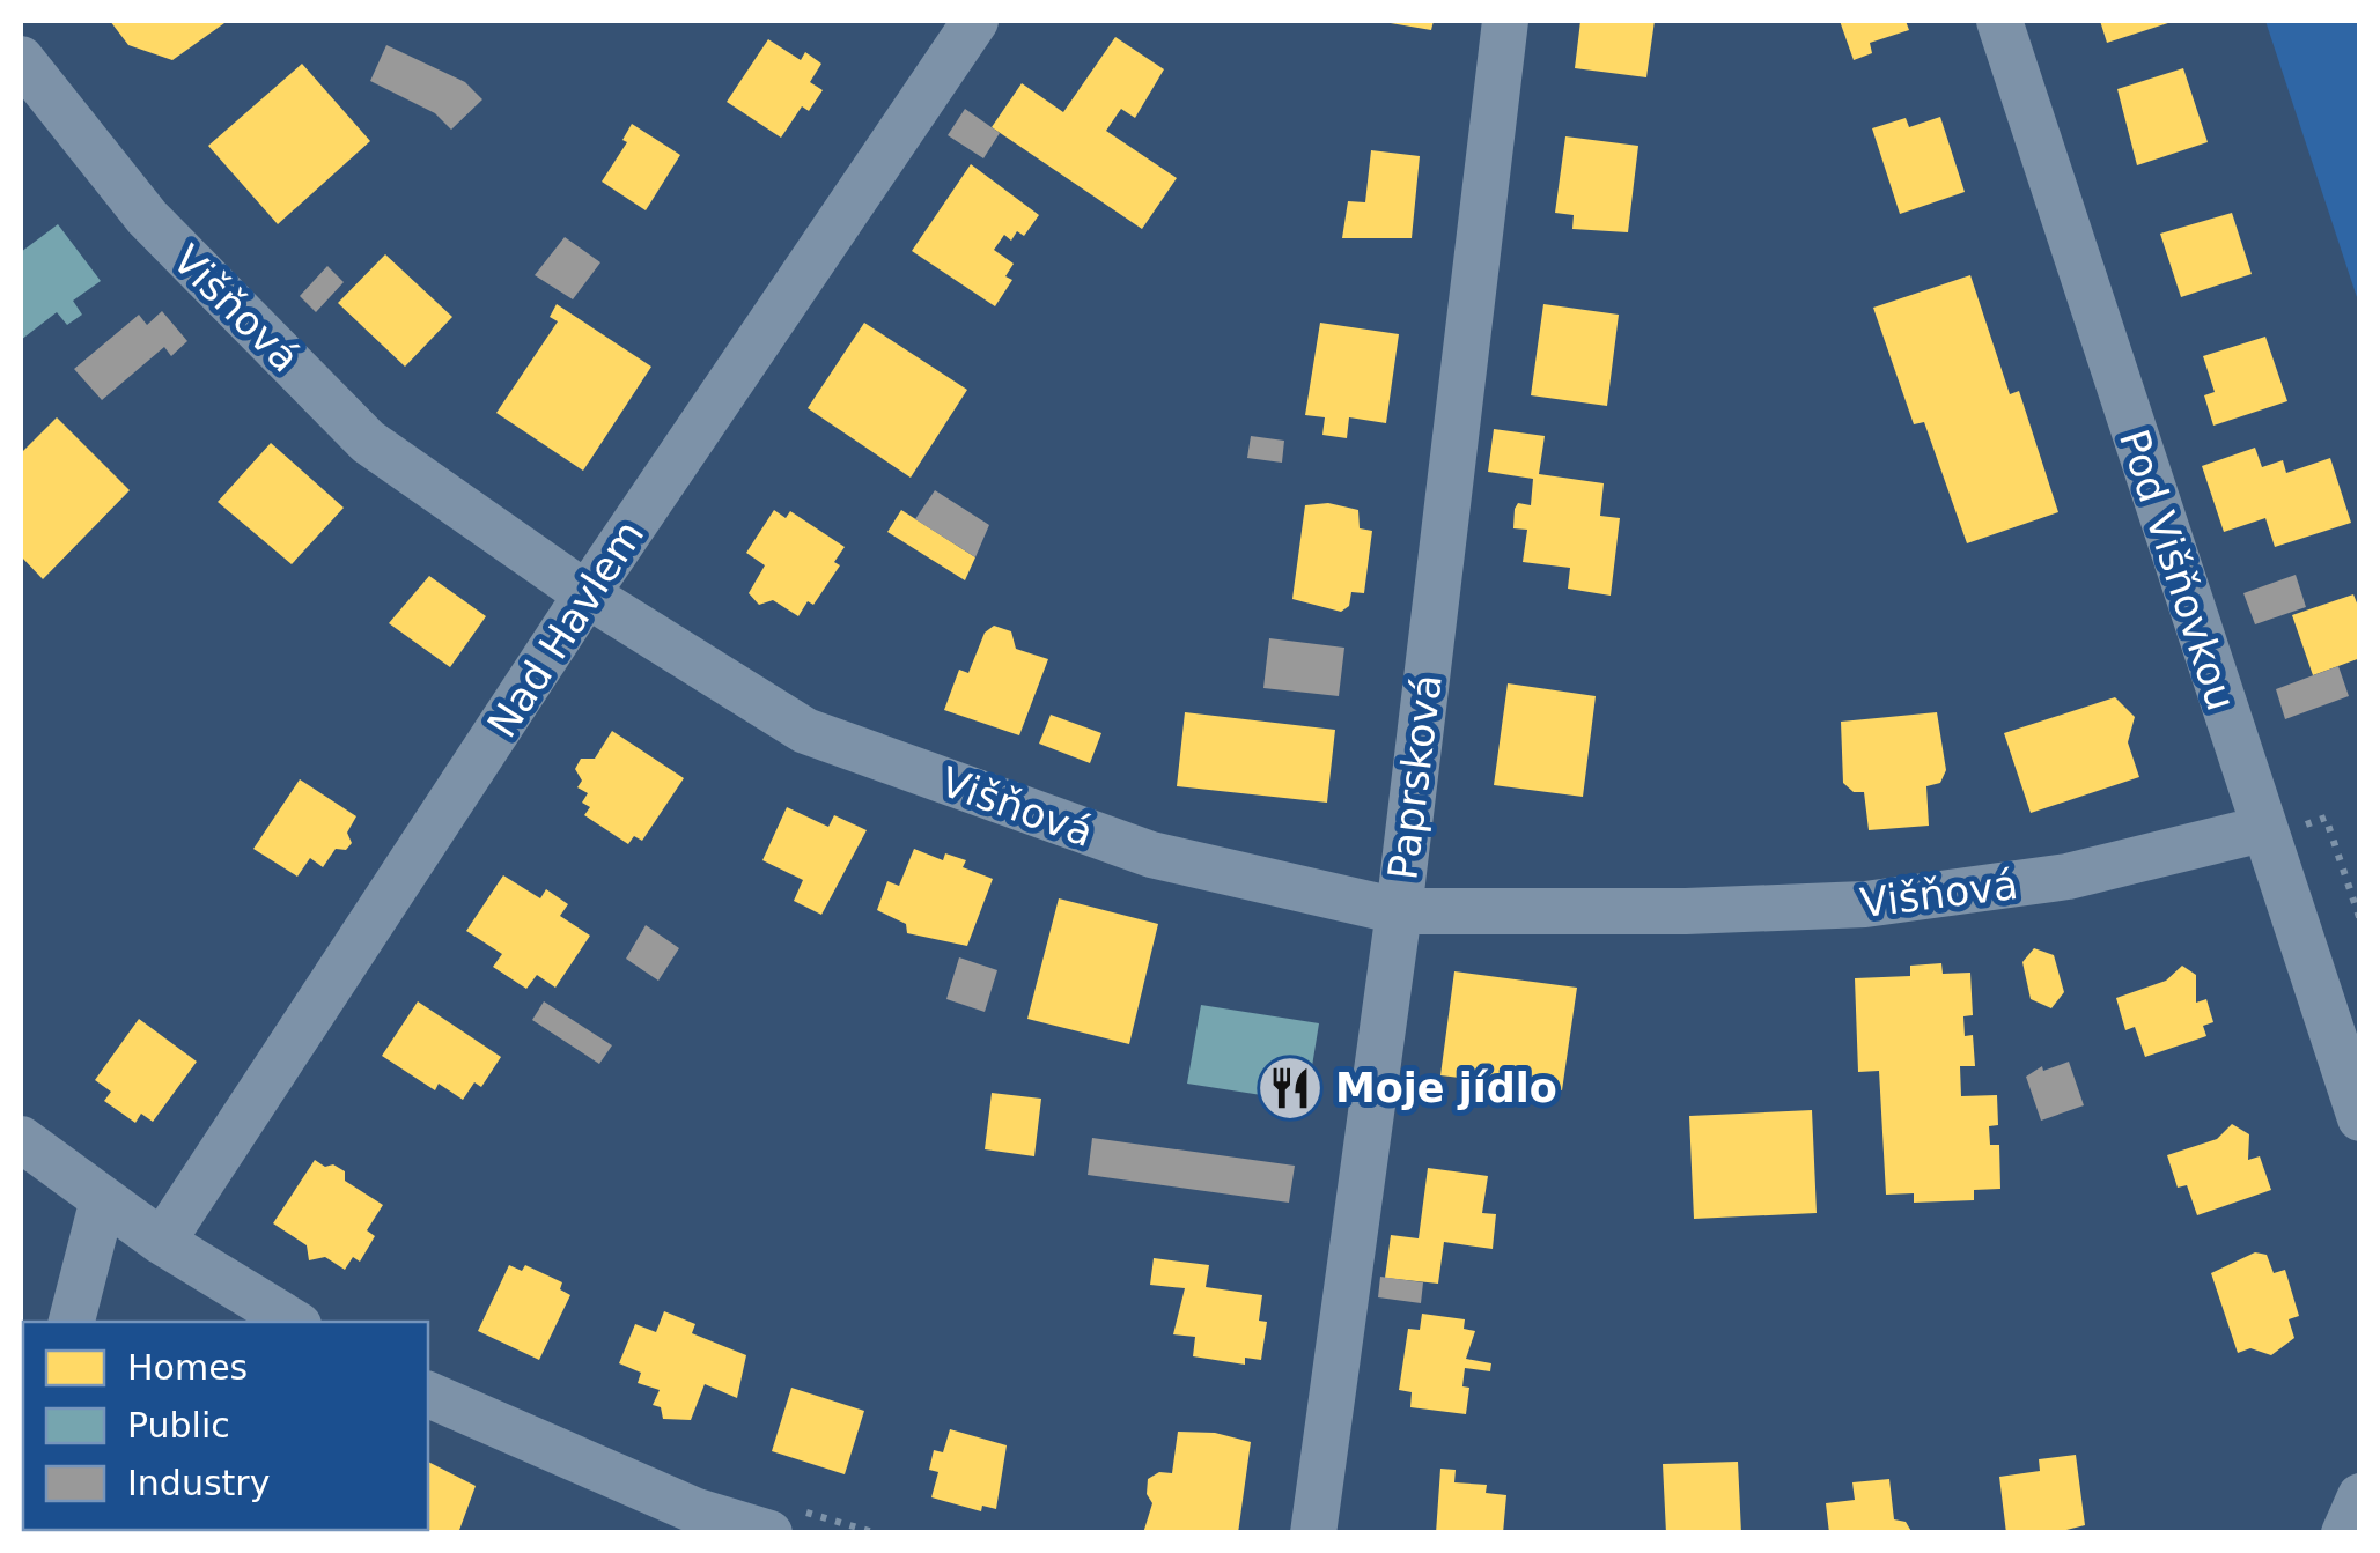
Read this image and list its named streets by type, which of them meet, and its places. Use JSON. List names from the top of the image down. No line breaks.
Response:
{"streets":{"street":["Višňová","Pod Višňovkou","Nad Havlem","Paprsková"]},"crossings":[["Višňová","Pod Višňovkou"],["Višňová","Nad Havlem"],["Višňová","Paprsková"]],"places":{"restaurant":["Moje jídlo"]},"legend":["Homes","Public","Industry"]}
